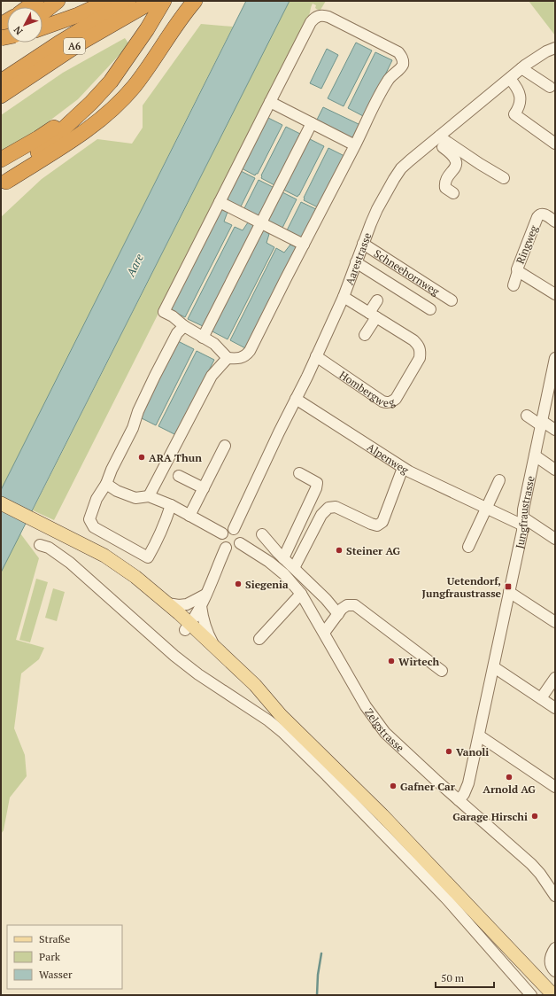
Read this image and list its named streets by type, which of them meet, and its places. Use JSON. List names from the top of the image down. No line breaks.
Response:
{"streets":{"highway":["A6"],"street":["Ringweg","Aarestrasse","Schneehornweg","Hombergweg","Alpenweg","Jungfraustrasse","Zelgstrasse"]},"crossings":[["Aarestrasse","Schneehornweg"],["Aarestrasse","Hombergweg"],["Aarestrasse","Alpenweg"],["Aarestrasse","Zelgstrasse"],["Alpenweg","Jungfraustrasse"],["Jungfraustrasse","Zelgstrasse"]],"water":["Aare"],"places":{"other":["ARA Thun","Steiner AG","Siegenia","Wirtech","Vanoli","Arnold AG","Gafner Car","Garage Hirschi"],"transit":["Uetendorf, Jungfraustrasse"]},"legend":["Straße","Park","Wasser"],"scale_bar":"50 m","north":"bottom left"}
